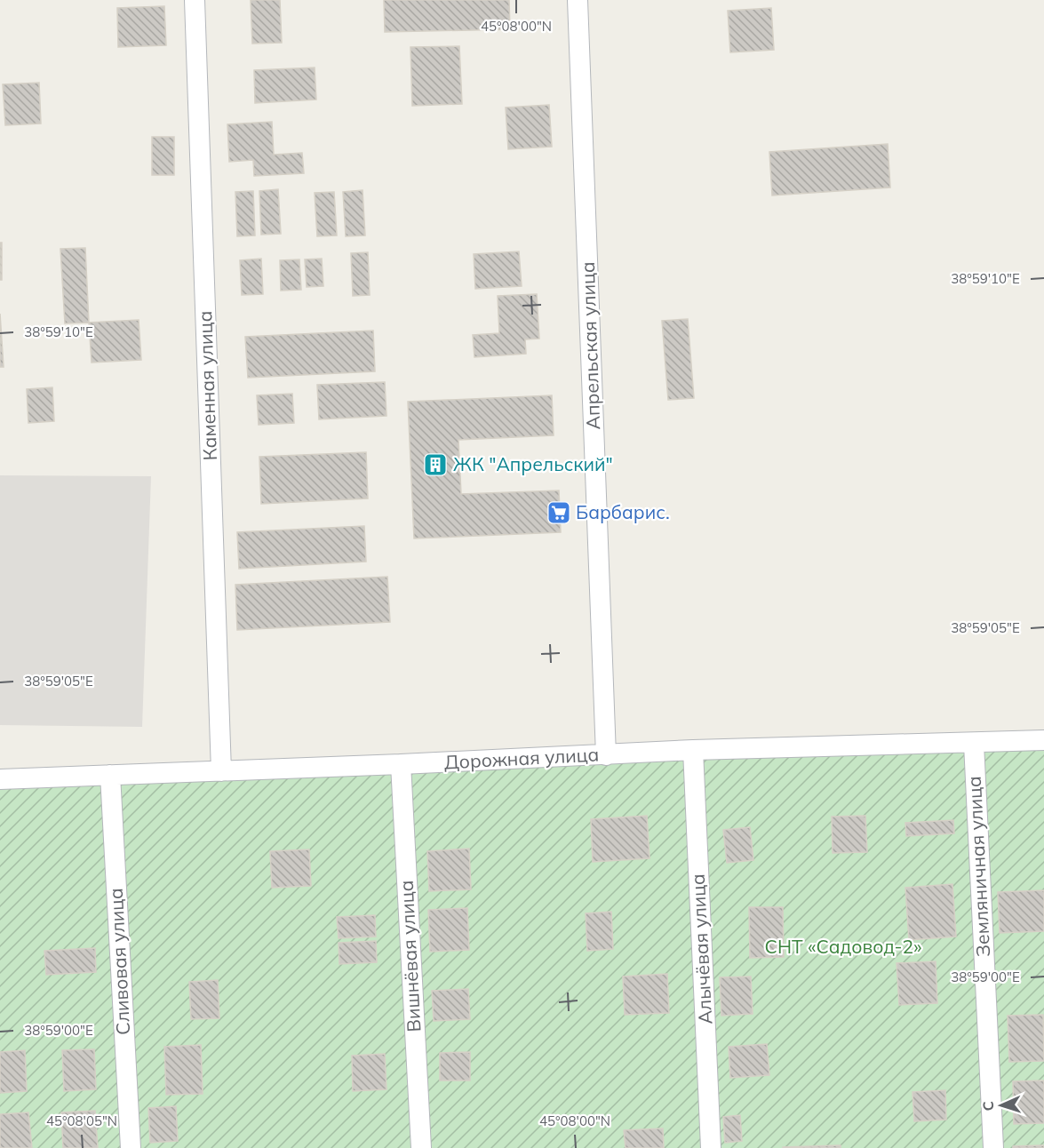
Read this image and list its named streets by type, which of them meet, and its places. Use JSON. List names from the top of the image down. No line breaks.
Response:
{"streets":{"street":["Апрельская улица","Каменная улица","Дорожная улица","Земляничная улица","Алычёвая улица","Вишнёвая улица","Сливовая улица"]},"crossings":[["Апрельская улица","Дорожная улица"],["Каменная улица","Дорожная улица"],["Дорожная улица","Земляничная улица"],["Дорожная улица","Алычёвая улица"],["Дорожная улица","Вишнёвая улица"],["Дорожная улица","Сливовая улица"]],"parks":["СНТ «Садовод-2»"],"places":{"building":["ЖК \"Апрельский\""],"supermarket":["Барбарис."]},"north":"left","coordinates":["45°08'00\"N","38°59'10\"E","38°59'05\"E","38°59'00\"E","45°08'05\"N"]}
